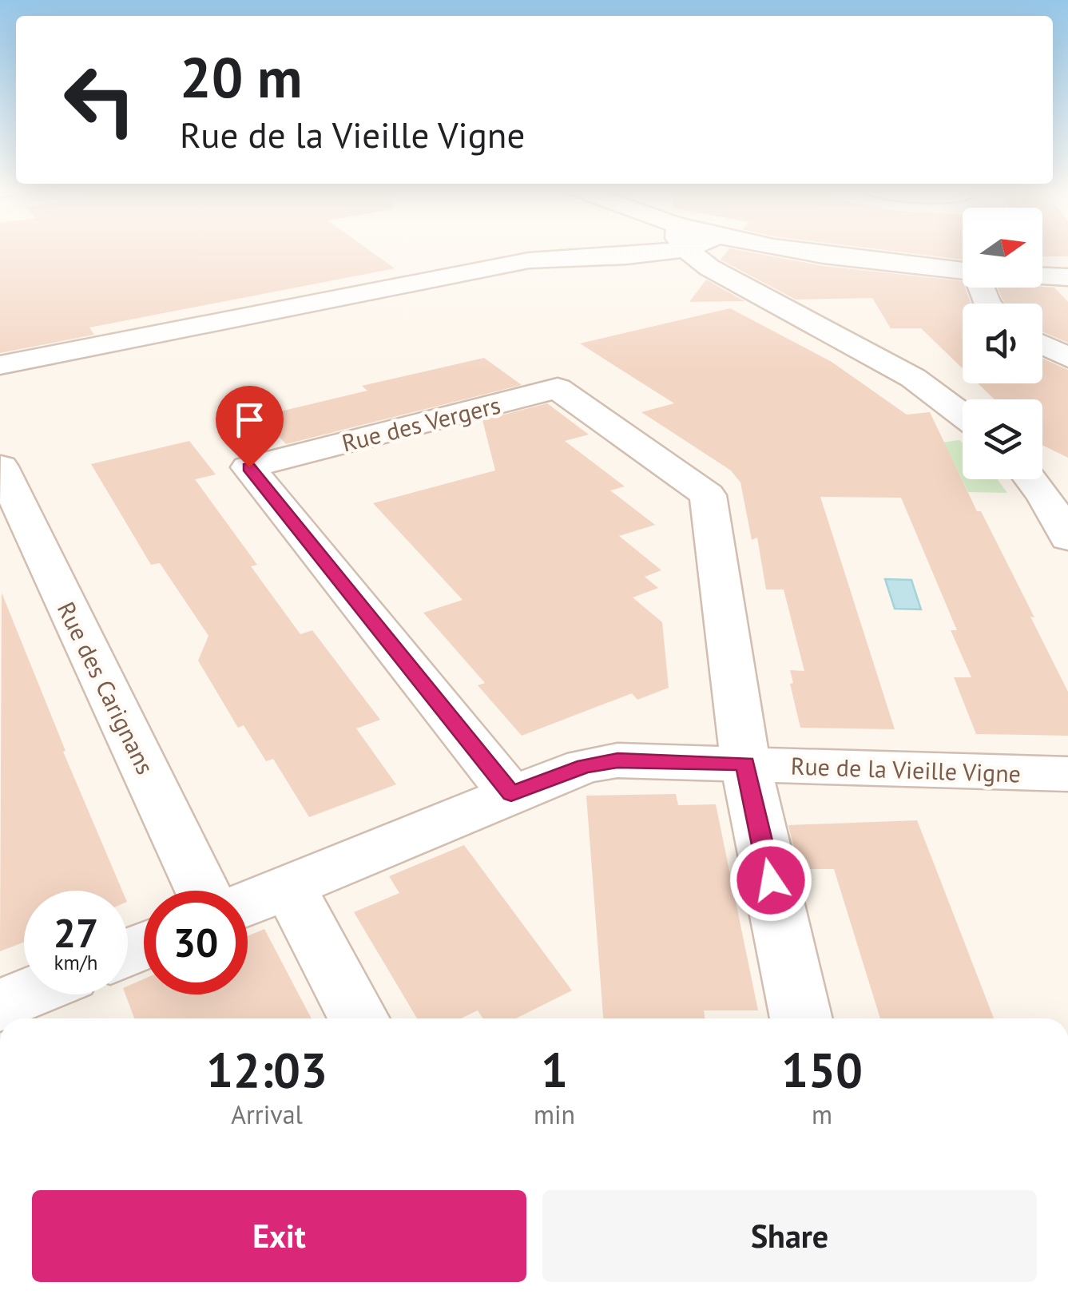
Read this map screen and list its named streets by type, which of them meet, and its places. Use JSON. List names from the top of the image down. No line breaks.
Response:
{"streets":{"street":["Rue des Vergers","Rue des Carignans","Rue de la Vieille Vigne"]},"crossings":[["Rue des Vergers","Rue de la Vieille Vigne"]],"north":"right","page":{"turn":["20 m","Rue de la Vieille Vigne"],"speed":"27 km/h","limit":"30","eta":["12:03","Arrival","1","min","150","m"],"buttons":["Exit","Share"]}}
